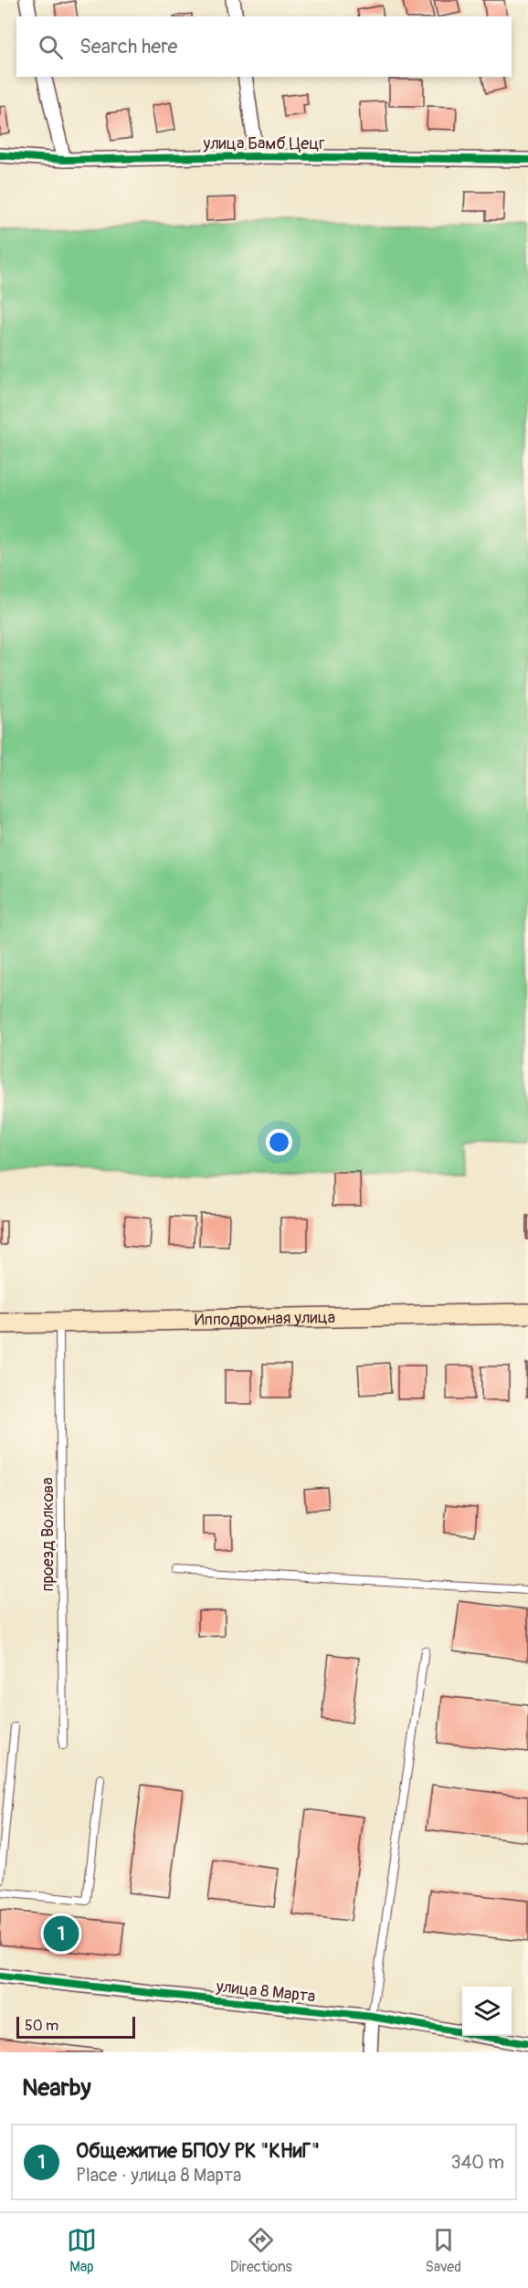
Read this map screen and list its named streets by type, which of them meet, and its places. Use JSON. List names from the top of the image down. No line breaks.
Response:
{"streets":{"main road":["Ипподромная улица"],"street":["улица Бамб Цецг","улица 8 Марта"],"lane":["проезд Волкова"]},"crossings":[["Ипподромная улица","проезд Волкова"]],"scale_bar":"50 m","page":{"search":"Search here","pins":"1","scale":"50 m","heading":"Nearby","list":[{"mark":"1","name":"Общежитие БПОУ РК \"КНиГ\"","note":"Place · улица 8 Марта","value":"340 m"}],"nav":["Map","Directions","Saved"]}}
